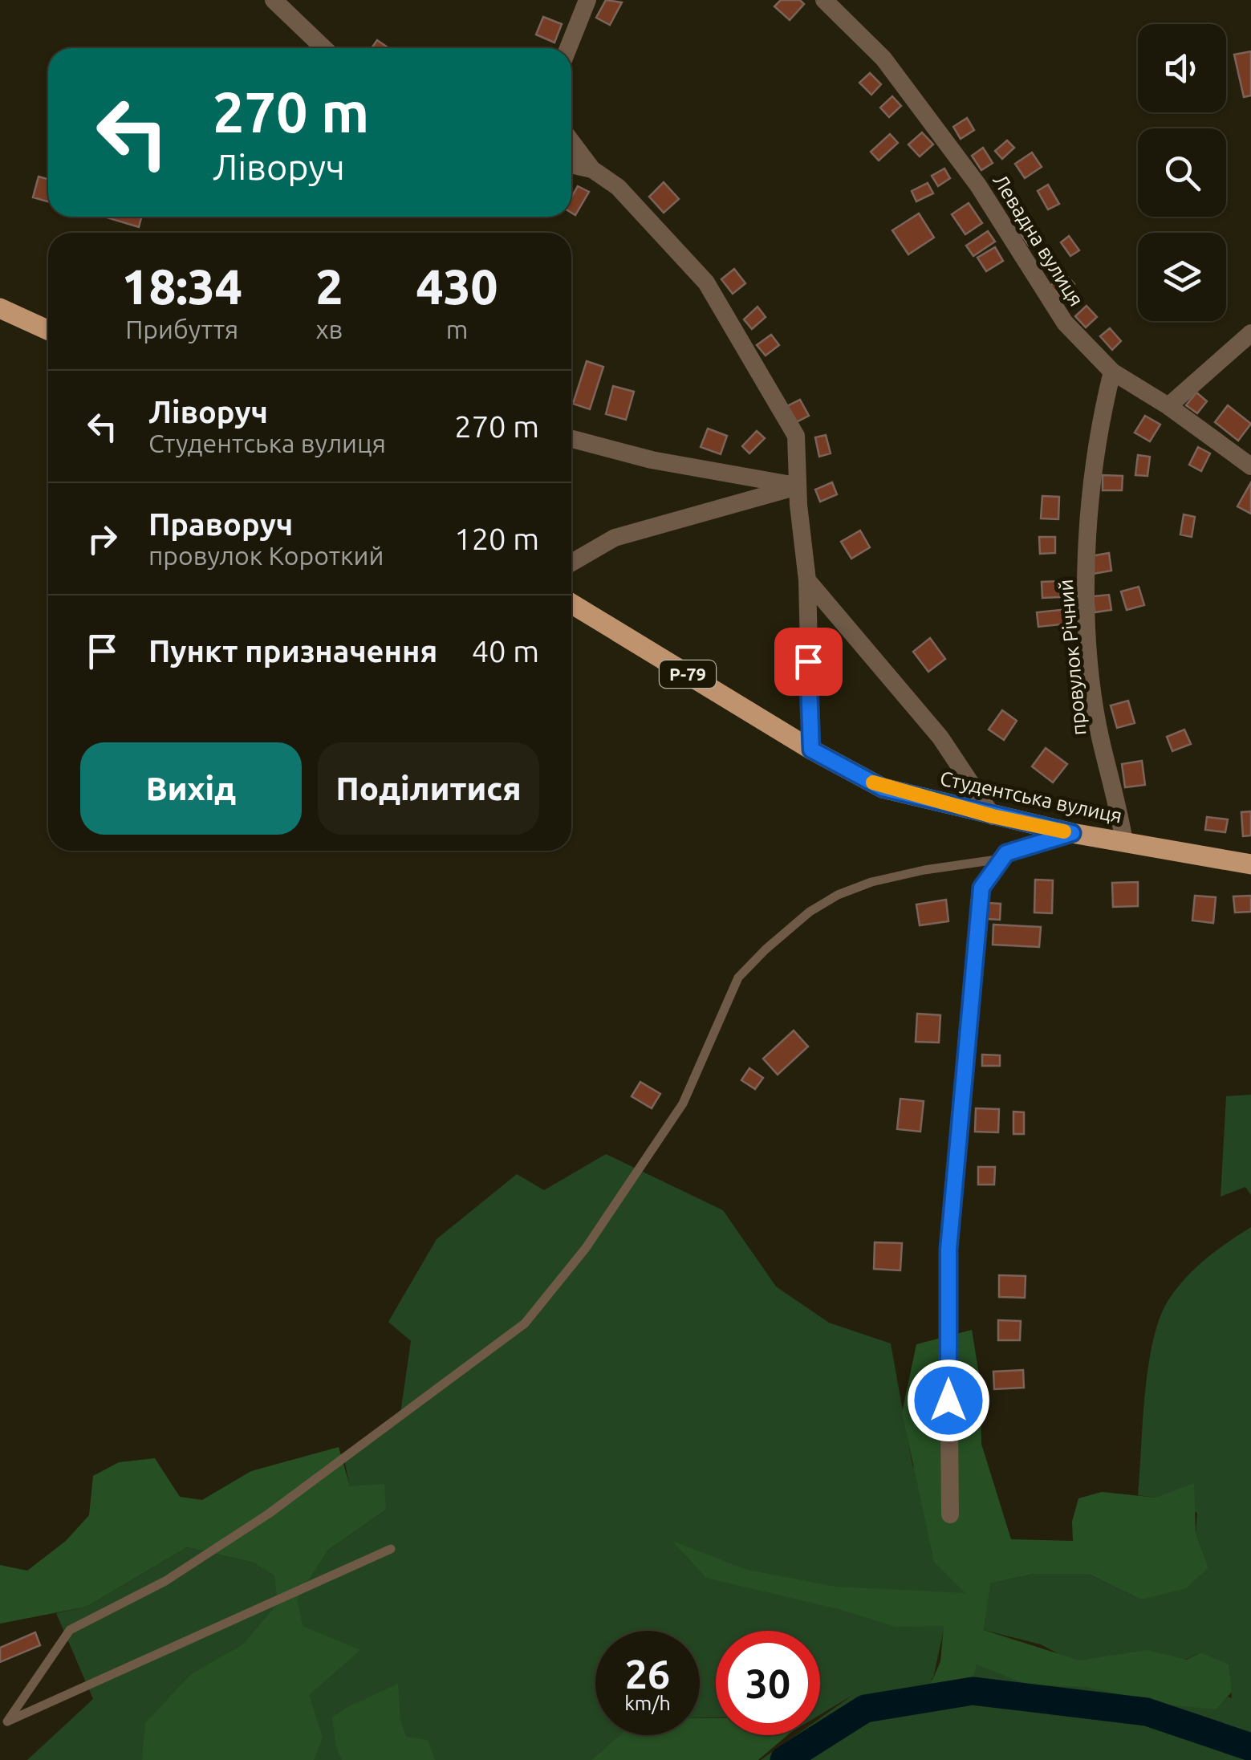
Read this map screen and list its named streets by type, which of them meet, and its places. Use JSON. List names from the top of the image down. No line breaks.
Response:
{"streets":{"main road":["Р-79","Студентська вулиця"],"street":["Левадна вулиця","провулок Річний"]},"crossings":[["Левадна вулиця","провулок Річний"],["провулок Річний","Студентська вулиця"],["Р-79","Студентська вулиця"]],"page":{"turn":["270 m","Ліворуч"],"eta":["18:34","Прибуття","2","хв","430","m"],"list":[{"name":"Ліворуч","note":"Студентська вулиця","value":"270 m"},{"name":"Праворуч","note":"провулок Короткий","value":"120 m"},{"name":"Пункт призначення","value":"40 m"}],"buttons":["Вихід","Поділитися"],"speed":"26 km/h","limit":"30"}}
